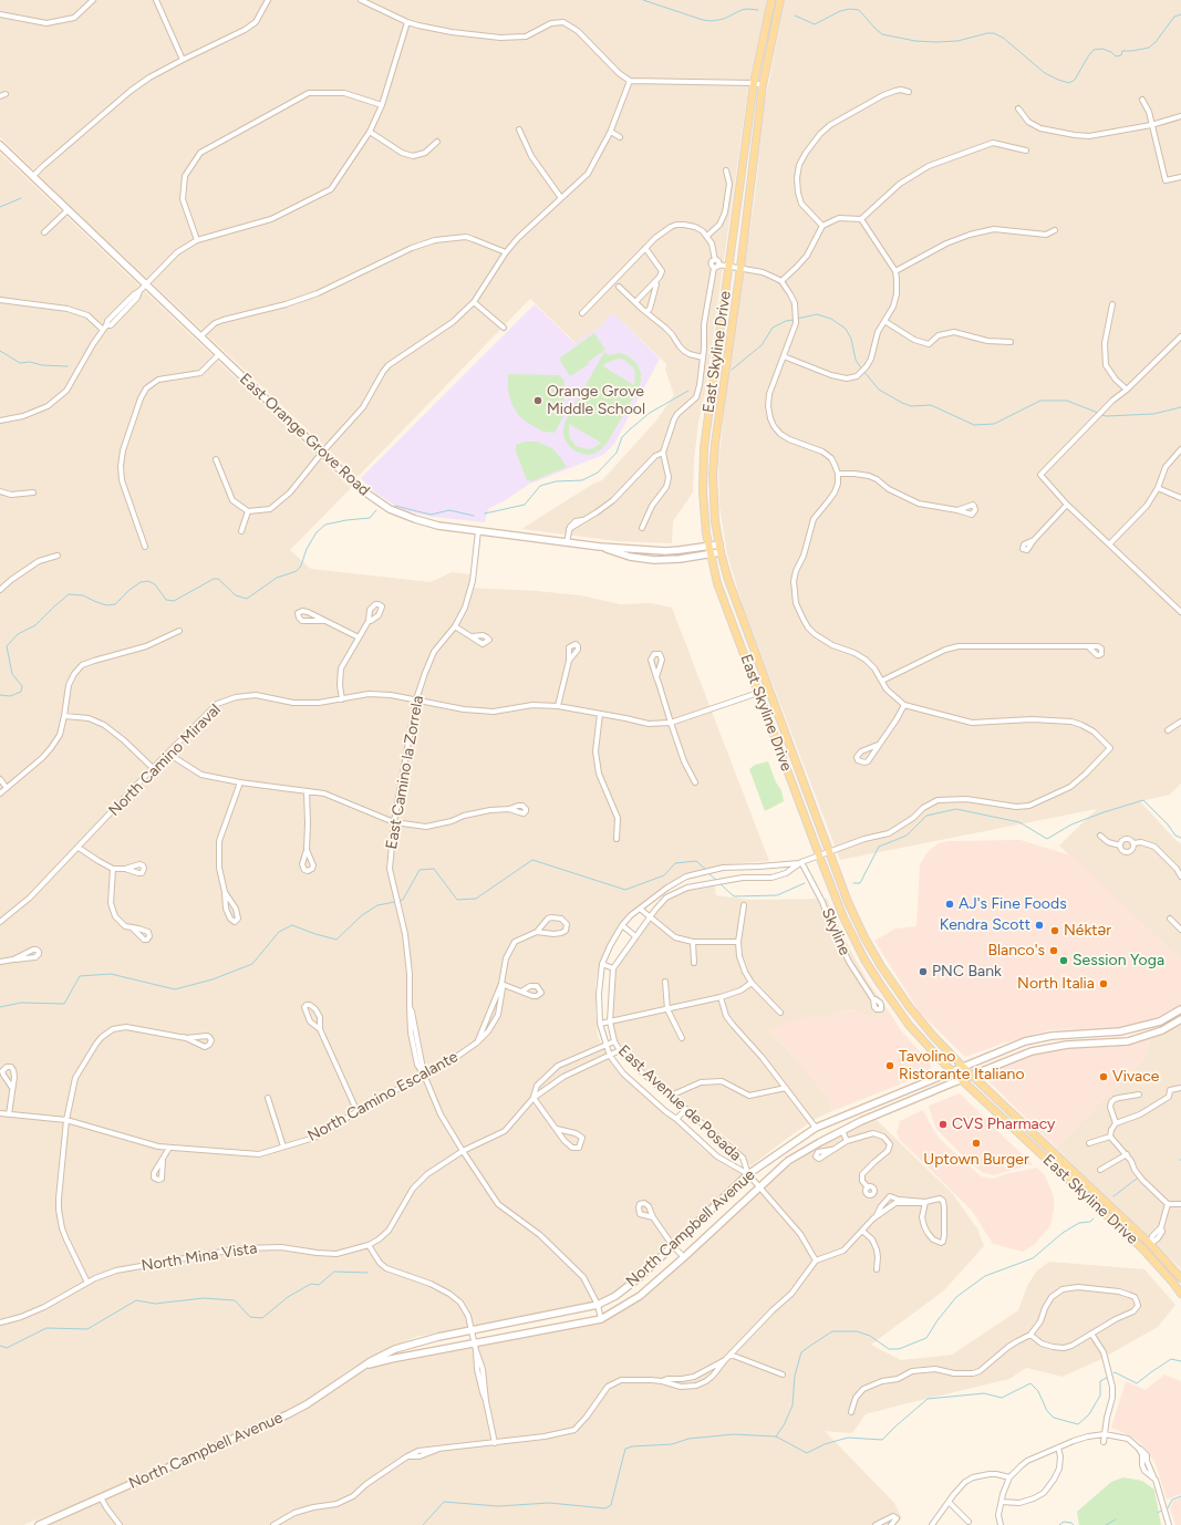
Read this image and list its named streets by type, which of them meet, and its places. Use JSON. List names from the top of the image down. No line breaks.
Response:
{"streets":{"main road":["East Skyline Drive","East Orange Grove Road","North Campbell Avenue"],"street":["North Camino Miraval","East Camino la Zorrela","Skyline","North Camino Escalante","East Avenue de Posada","North Mina Vista"]},"crossings":[["East Skyline Drive","East Orange Grove Road"],["East Skyline Drive","North Camino Miraval"],["East Skyline Drive","East Avenue de Posada"],["East Skyline Drive","North Campbell Avenue"],["East Orange Grove Road","East Camino la Zorrela"],["North Camino Miraval","East Camino la Zorrela"],["East Camino la Zorrela","North Camino Escalante"],["East Camino la Zorrela","North Campbell Avenue"],["East Camino la Zorrela","North Mina Vista"],["Skyline","East Avenue de Posada"],["East Avenue de Posada","North Campbell Avenue"],["East Avenue de Posada","North Mina Vista"]],"places":["Orange Grove Middle School","AJ's Fine Foods","Kendra Scott","Néktər","Blanco's","Session Yoga","PNC Bank","North Italia","Tavolino Ristorante Italiano","Vivace","CVS Pharmacy","Uptown Burger"]}
